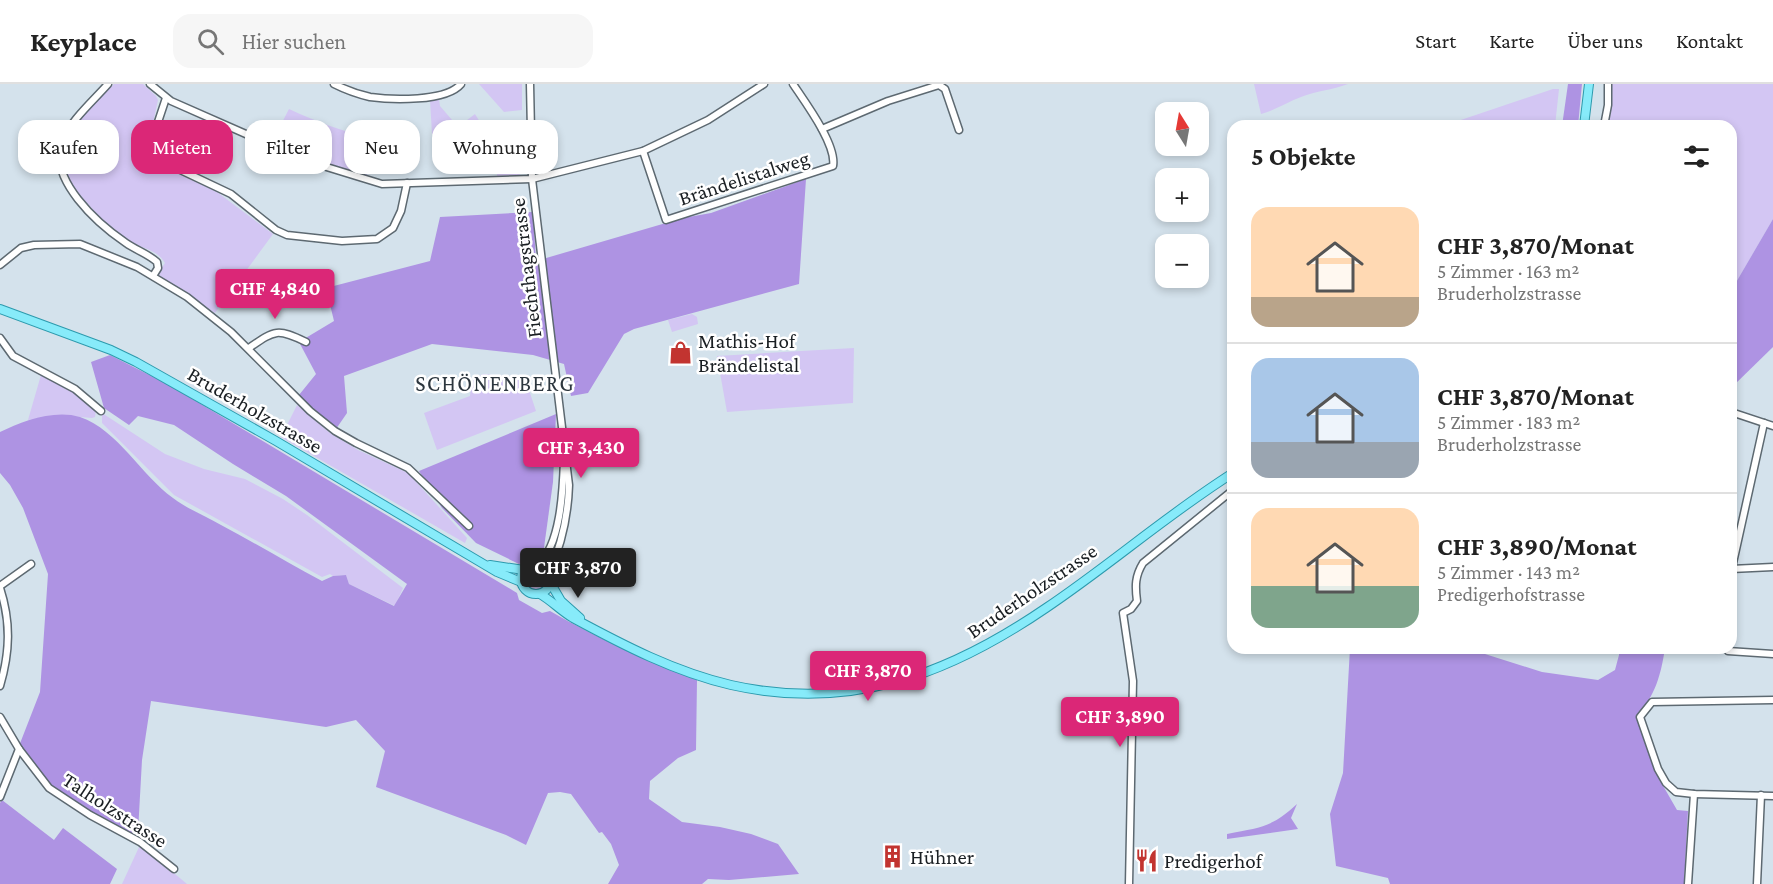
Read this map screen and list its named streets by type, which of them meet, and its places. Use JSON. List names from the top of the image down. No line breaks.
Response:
{"streets":{"main road":["Bruderholzstrasse"],"street":["Brändelistalweg","Fiechthagstrasse","Talholzstrasse"]},"crossings":[["Fiechthagstrasse","Bruderholzstrasse"]],"districts":["SCHÖNENBERG"],"places":{"shop":["Mathis-Hof Brändelistal"],"building":["Hühner"],"restaurant":["Predigerhof"]},"north":"top","page":{"header":"Keyplace","search":"Hier suchen","nav":["Start","Karte","Über uns","Kontakt"],"map_buttons":["+","−"],"chip":["Kaufen","Mieten","Filter","Neu","Wohnung"],"heading":"5 Objekte","list":[{"name":"CHF 3,870/Monat","note":"5 Zimmer · 163 m² · Bruderholzstrasse"},{"name":"CHF 3,870/Monat","note":"5 Zimmer · 183 m² · Bruderholzstrasse"},{"name":"CHF 3,890/Monat","note":"5 Zimmer · 143 m² · Predigerhofstrasse"}],"price":["CHF 4,840","CHF 3,430","CHF 3,870","CHF 3,870","CHF 3,890"]}}
